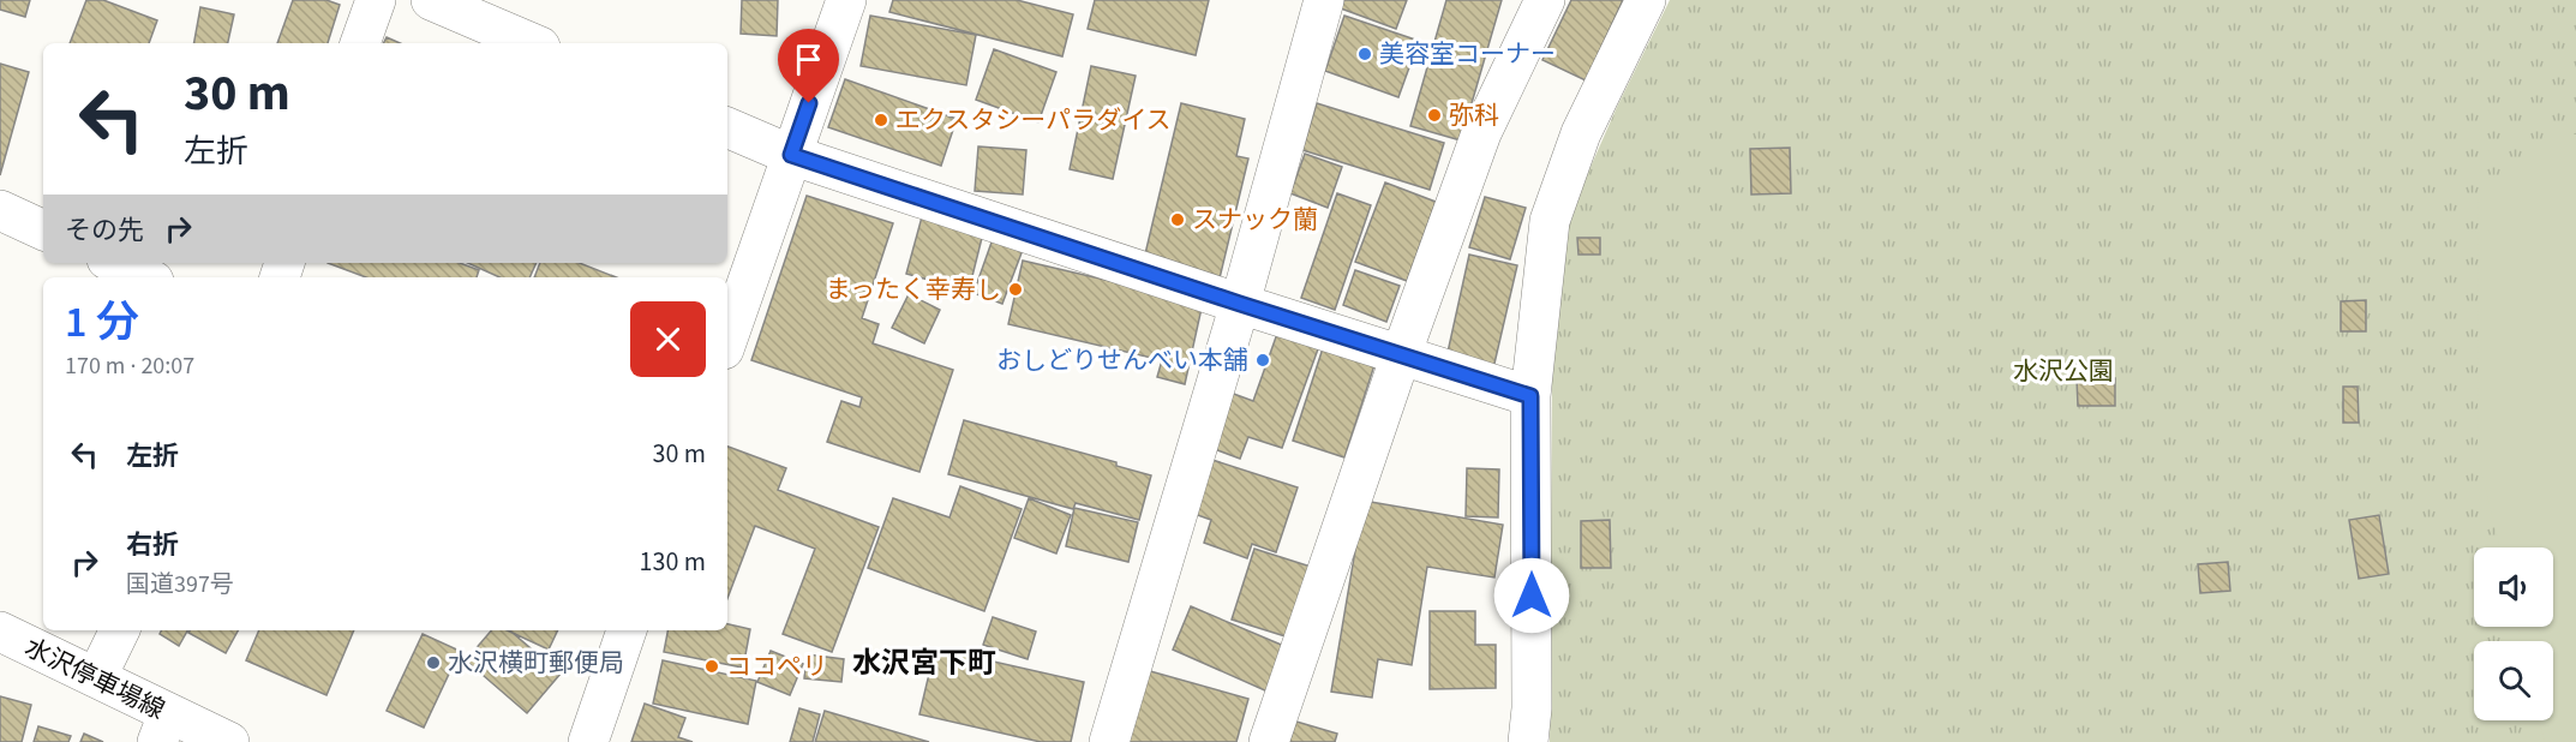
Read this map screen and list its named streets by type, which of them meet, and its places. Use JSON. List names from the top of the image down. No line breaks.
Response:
{"streets":{"main road":["水沢停車場線"]},"districts":["水沢宮下町"],"parks":["水沢公園"],"places":["美容室コーナー","弥科","エクスタシーパラダイス","スナック蘭","まったく幸寿し","おしどりせんべい本舗","水沢横町郵便局","ココペリ"],"page":{"turn":["30 m","左折"],"then":"その先","heading":["1 分","170 m · 20:07"],"list":[{"name":"左折","value":"30 m"},{"name":"右折","note":"国道397号","value":"130 m"}]}}
